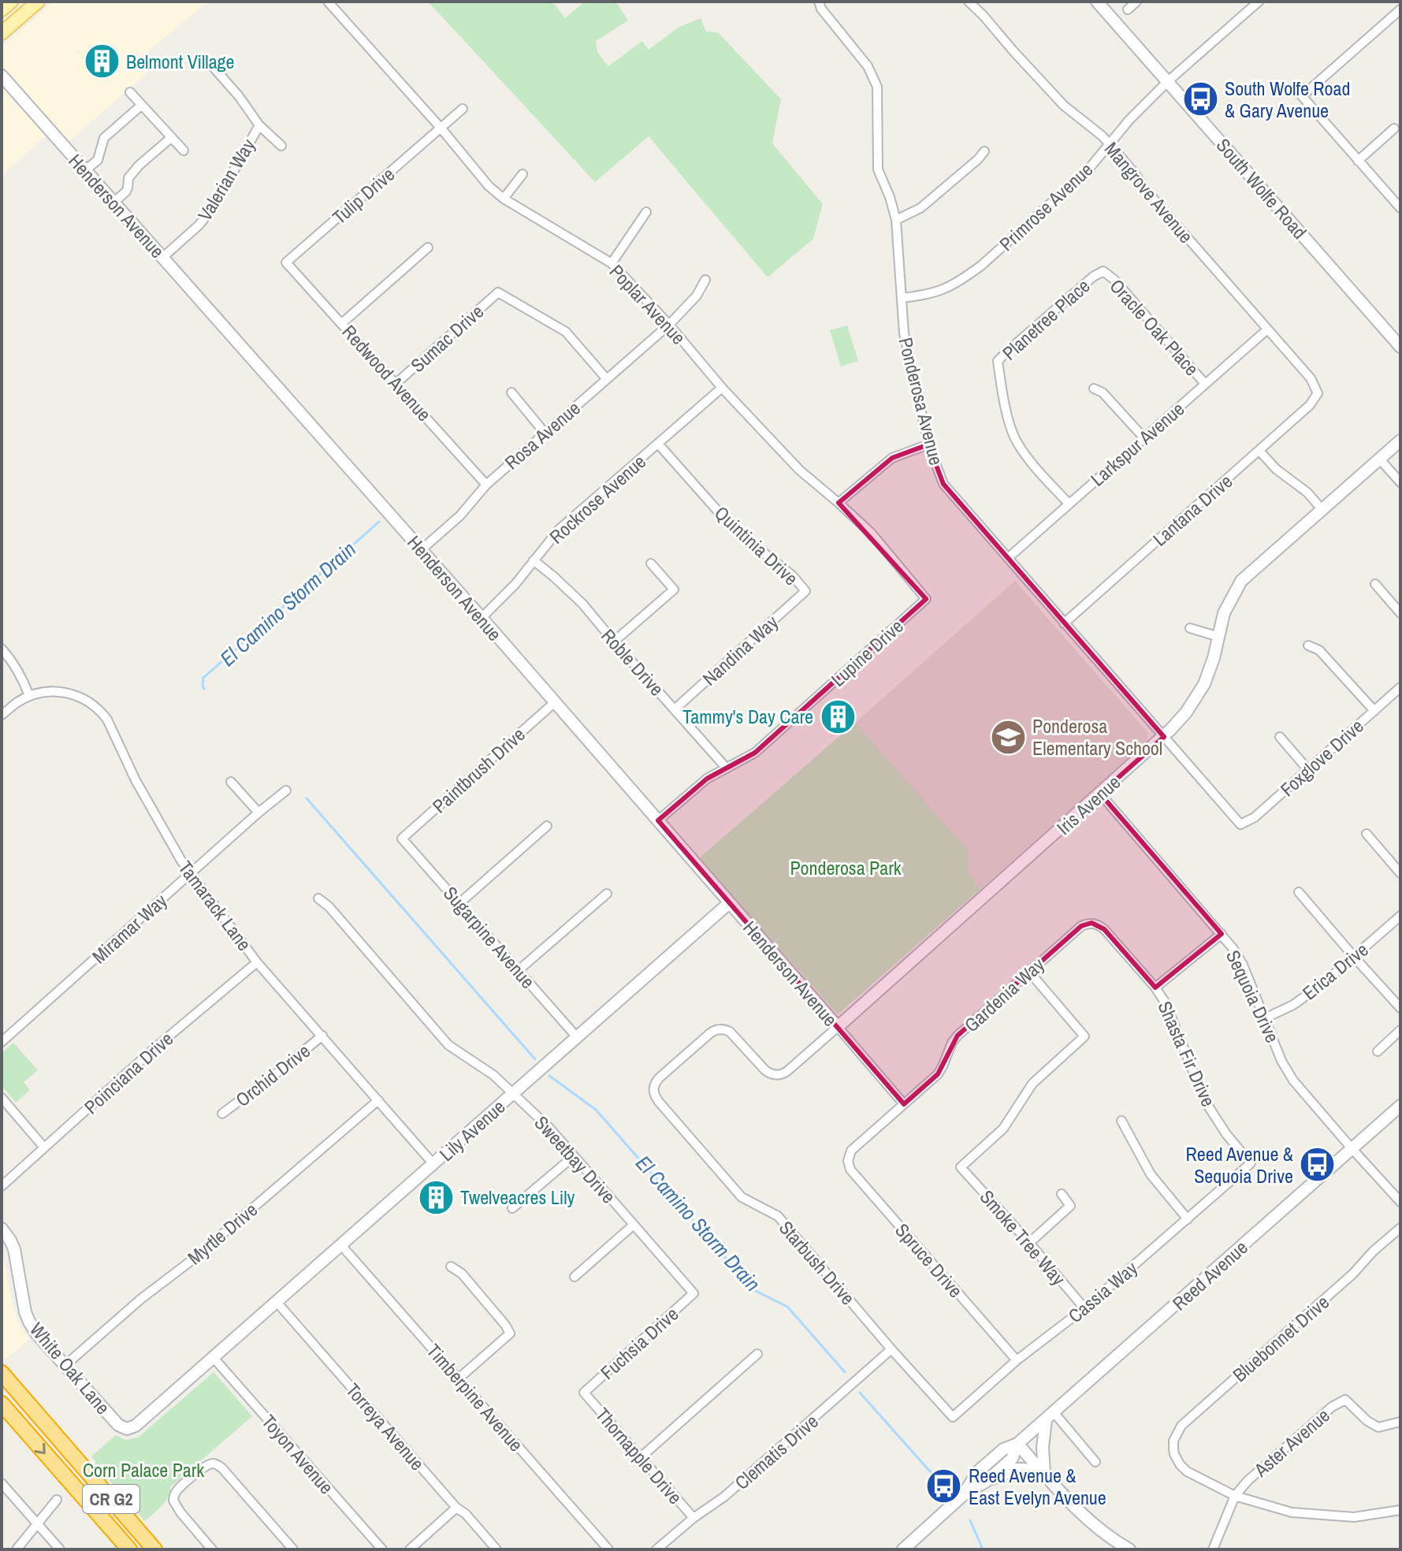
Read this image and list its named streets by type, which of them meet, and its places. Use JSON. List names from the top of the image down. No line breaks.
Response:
{"streets":{"highway":["CR G2"],"street":["Valerian Way","South Wolfe Road","Mangrove Avenue","Tulip Drive","Henderson Avenue","Primrose Avenue","Poplar Avenue","Planetree Place","Oracle Oak Place","Sumac Drive","Redwood Avenue","Ponderosa Avenue","Rosa Avenue","Larkspur Avenue","Rockrose Avenue","Lantana Drive","Quintinia Drive","Nandina Way","Lupine Drive","Roble Drive","Foxglove Drive","Paintbrush Drive","Iris Avenue","Tamarack Lane","Miramar Way","Sugarpine Avenue","Erica Drive","Gardenia Way","Sequoia Drive","Shasta Fir Drive","Poinciana Drive","Orchid Drive","Lily Avenue","Sweetbay Drive","Myrtle Drive","Smoke Tree Way","Spruce Drive","Starbush Drive","Reed Avenue","Cassia Way","Bluebonnet Drive","Fuchsia Drive","White Oak Lane","Timberpine Avenue","Torreya Avenue","Aster Avenue","Clematis Drive","Toyon Avenue","Thornapple Drive"]},"crossings":[["Valerian Way","Henderson Avenue"],["South Wolfe Road","Primrose Avenue"],["Mangrove Avenue","Primrose Avenue"],["Mangrove Avenue","Larkspur Avenue"],["Mangrove Avenue","Lantana Drive"],["Tulip Drive","Poplar Avenue"],["Tulip Drive","Redwood Avenue"],["Henderson Avenue","Rosa Avenue"],["Henderson Avenue","Rockrose Avenue"],["Henderson Avenue","Lupine Drive"],["Henderson Avenue","Paintbrush Drive"],["Henderson Avenue","Iris Avenue"],["Henderson Avenue","Gardenia Way"],["Henderson Avenue","Lily Avenue"],["Primrose Avenue","Ponderosa Avenue"],["Poplar Avenue","Rosa Avenue"],["Poplar Avenue","Rockrose Avenue"],["Poplar Avenue","Lupine Drive"],["Planetree Place","Oracle Oak Place"],["Planetree Place","Larkspur Avenue"],["Oracle Oak Place","Larkspur Avenue"],["Sumac Drive","Redwood Avenue"],["Sumac Drive","Rosa Avenue"],["Redwood Avenue","Rosa Avenue"],["Ponderosa Avenue","Larkspur Avenue"],["Ponderosa Avenue","Lantana Drive"],["Ponderosa Avenue","Foxglove Drive"],["Ponderosa Avenue","Iris Avenue"],["Rockrose Avenue","Quintinia Drive"],["Rockrose Avenue","Roble Drive"],["Quintinia Drive","Nandina Way"],["Nandina Way","Roble Drive"],["Lupine Drive","Roble Drive"],["Paintbrush Drive","Sugarpine Avenue"],["Iris Avenue","Sequoia Drive"],["Iris Avenue","Starbush Drive"],["Tamarack Lane","Miramar Way"],["Tamarack Lane","Poinciana Drive"],["Tamarack Lane","Orchid Drive"],["Tamarack Lane","Lily Avenue"],["Tamarack Lane","Myrtle Drive"],["Sugarpine Avenue","Lily Avenue"],["Erica Drive","Sequoia Drive"],["Gardenia Way","Shasta Fir Drive"],["Gardenia Way","Smoke Tree Way"],["Gardenia Way","Spruce Drive"],["Sequoia Drive","Reed Avenue"],["Shasta Fir Drive","Cassia Way"],["Lily Avenue","Sweetbay Drive"],["Lily Avenue","White Oak Lane"],["Lily Avenue","Timberpine Avenue"],["Lily Avenue","Torreya Avenue"],["Lily Avenue","Toyon Avenue"],["Sweetbay Drive","Fuchsia Drive"],["Myrtle Drive","White Oak Lane"],["Smoke Tree Way","Cassia Way"],["Spruce Drive","Cassia Way"],["Starbush Drive","Cassia Way"],["Starbush Drive","Clematis Drive"],["Bluebonnet Drive","Aster Avenue"],["Fuchsia Drive","Thornapple Drive"],["Clematis Drive","Thornapple Drive"]],"water":["El Camino Storm Drain"],"parks":["Ponderosa Park","Corn Palace Park"],"places":{"building":["Belmont Village","Tammy's Day Care","Twelveacres Lily"],"bus stop":["South Wolfe Road & Gary Avenue","Reed Avenue & Sequoia Drive","Reed Avenue & East Evelyn Avenue"],"school or university":["Ponderosa Elementary School"]}}
